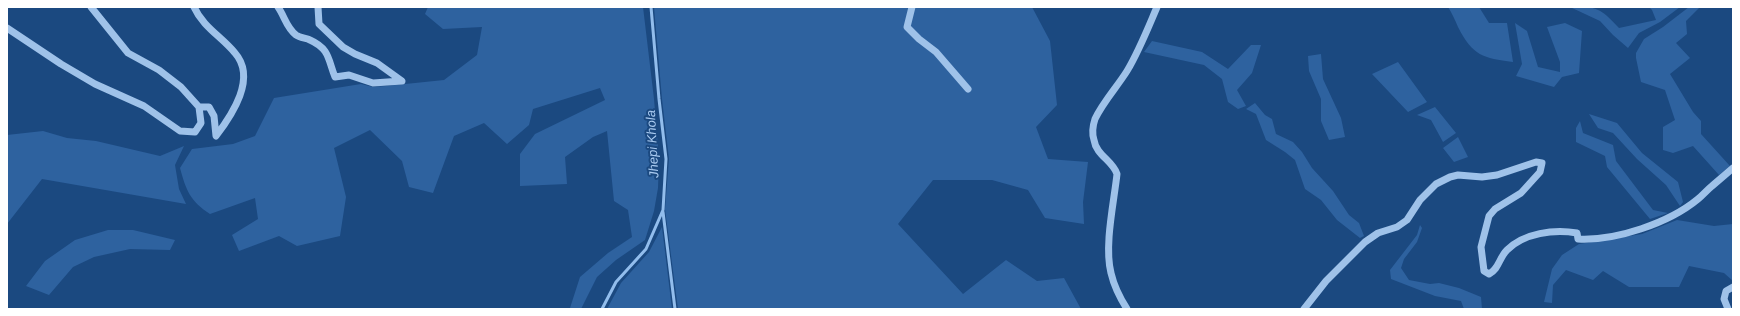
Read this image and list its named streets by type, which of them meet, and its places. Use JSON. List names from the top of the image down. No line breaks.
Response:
{"water":["Jhepi Khola"]}
